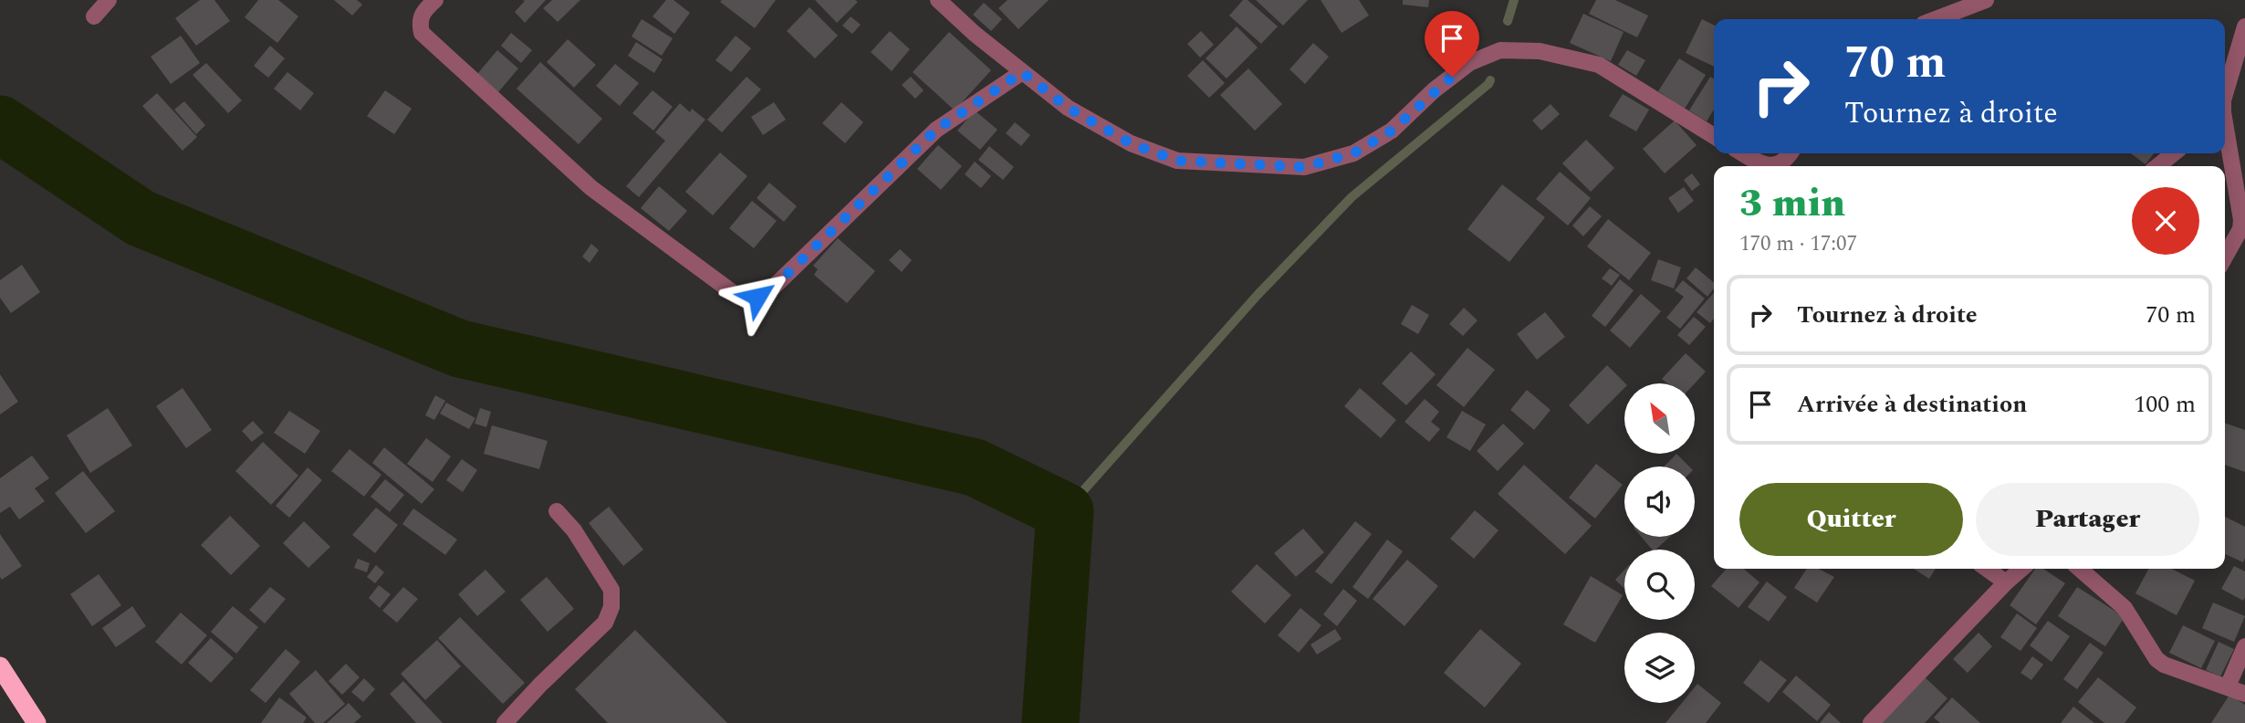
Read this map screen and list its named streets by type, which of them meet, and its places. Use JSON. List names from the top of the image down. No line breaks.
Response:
{"north":"top left","page":{"turn":["70 m","Tournez à droite"],"heading":["3 min","170 m · 17:07"],"list":[{"name":"Tournez à droite","value":"70 m"},{"name":"Arrivée à destination","value":"100 m"}],"buttons":["Quitter","Partager"]}}
